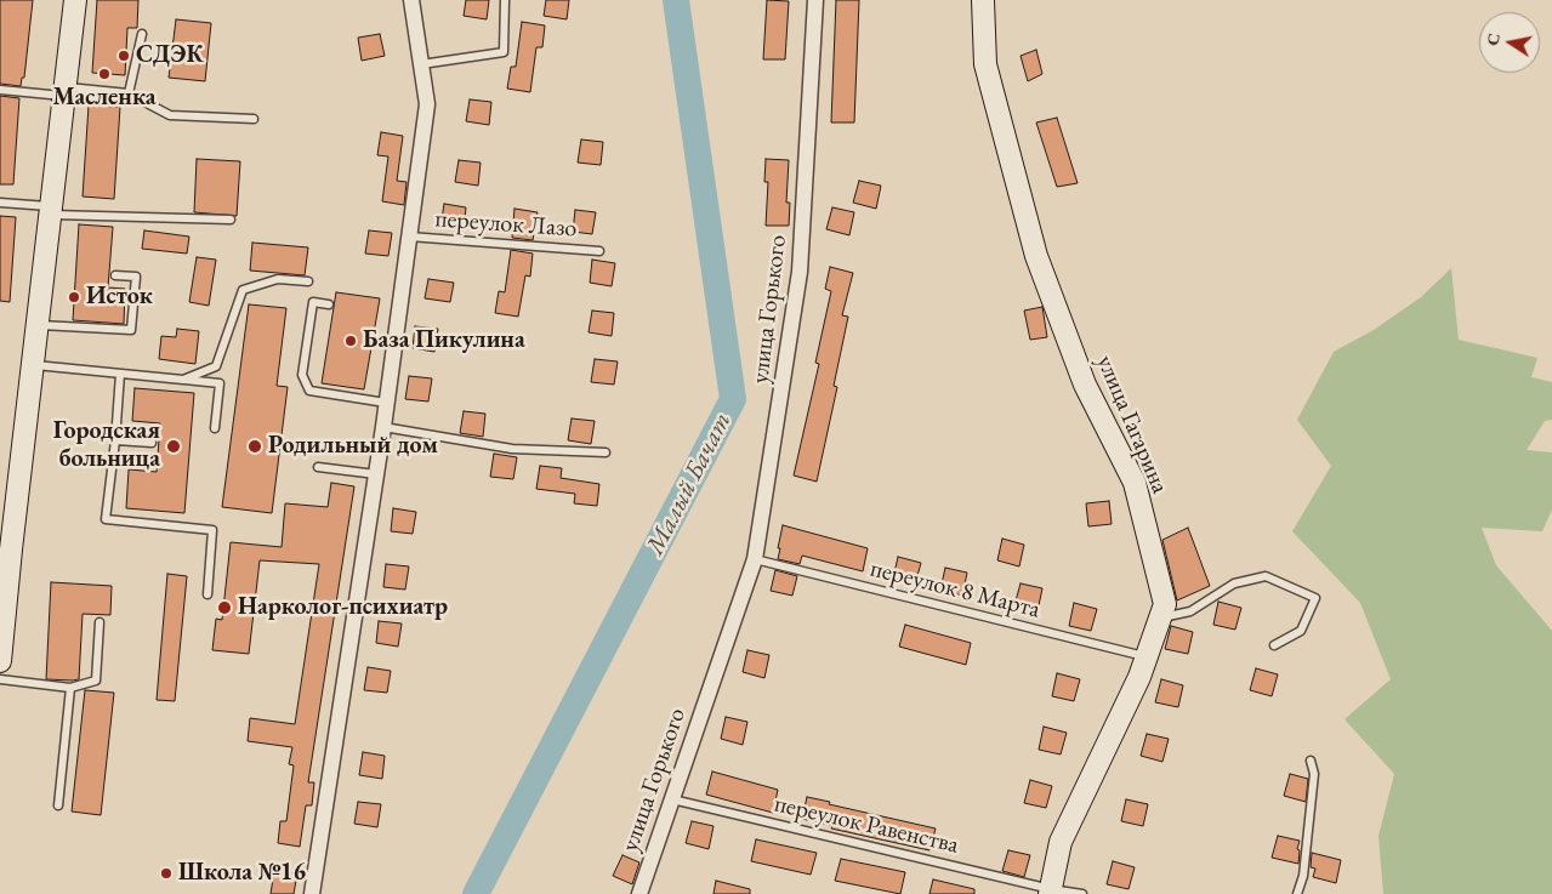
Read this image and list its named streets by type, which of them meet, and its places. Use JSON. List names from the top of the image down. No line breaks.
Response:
{"streets":{"street":["улица Горького","улица Гагарина"],"lane":["переулок Лазо","переулок 8 Марта","переулок Равенства"]},"crossings":[["улица Горького","переулок 8 Марта"],["улица Горького","переулок Равенства"],["улица Гагарина","переулок 8 Марта"],["улица Гагарина","переулок Равенства"]],"water":["Малый Бачат"],"places":["СДЭК","Масленка","Исток","База Пикулина","Городская больница","Родильный дом","Нарколог-психиатр","Школа №16"],"north":"left"}
